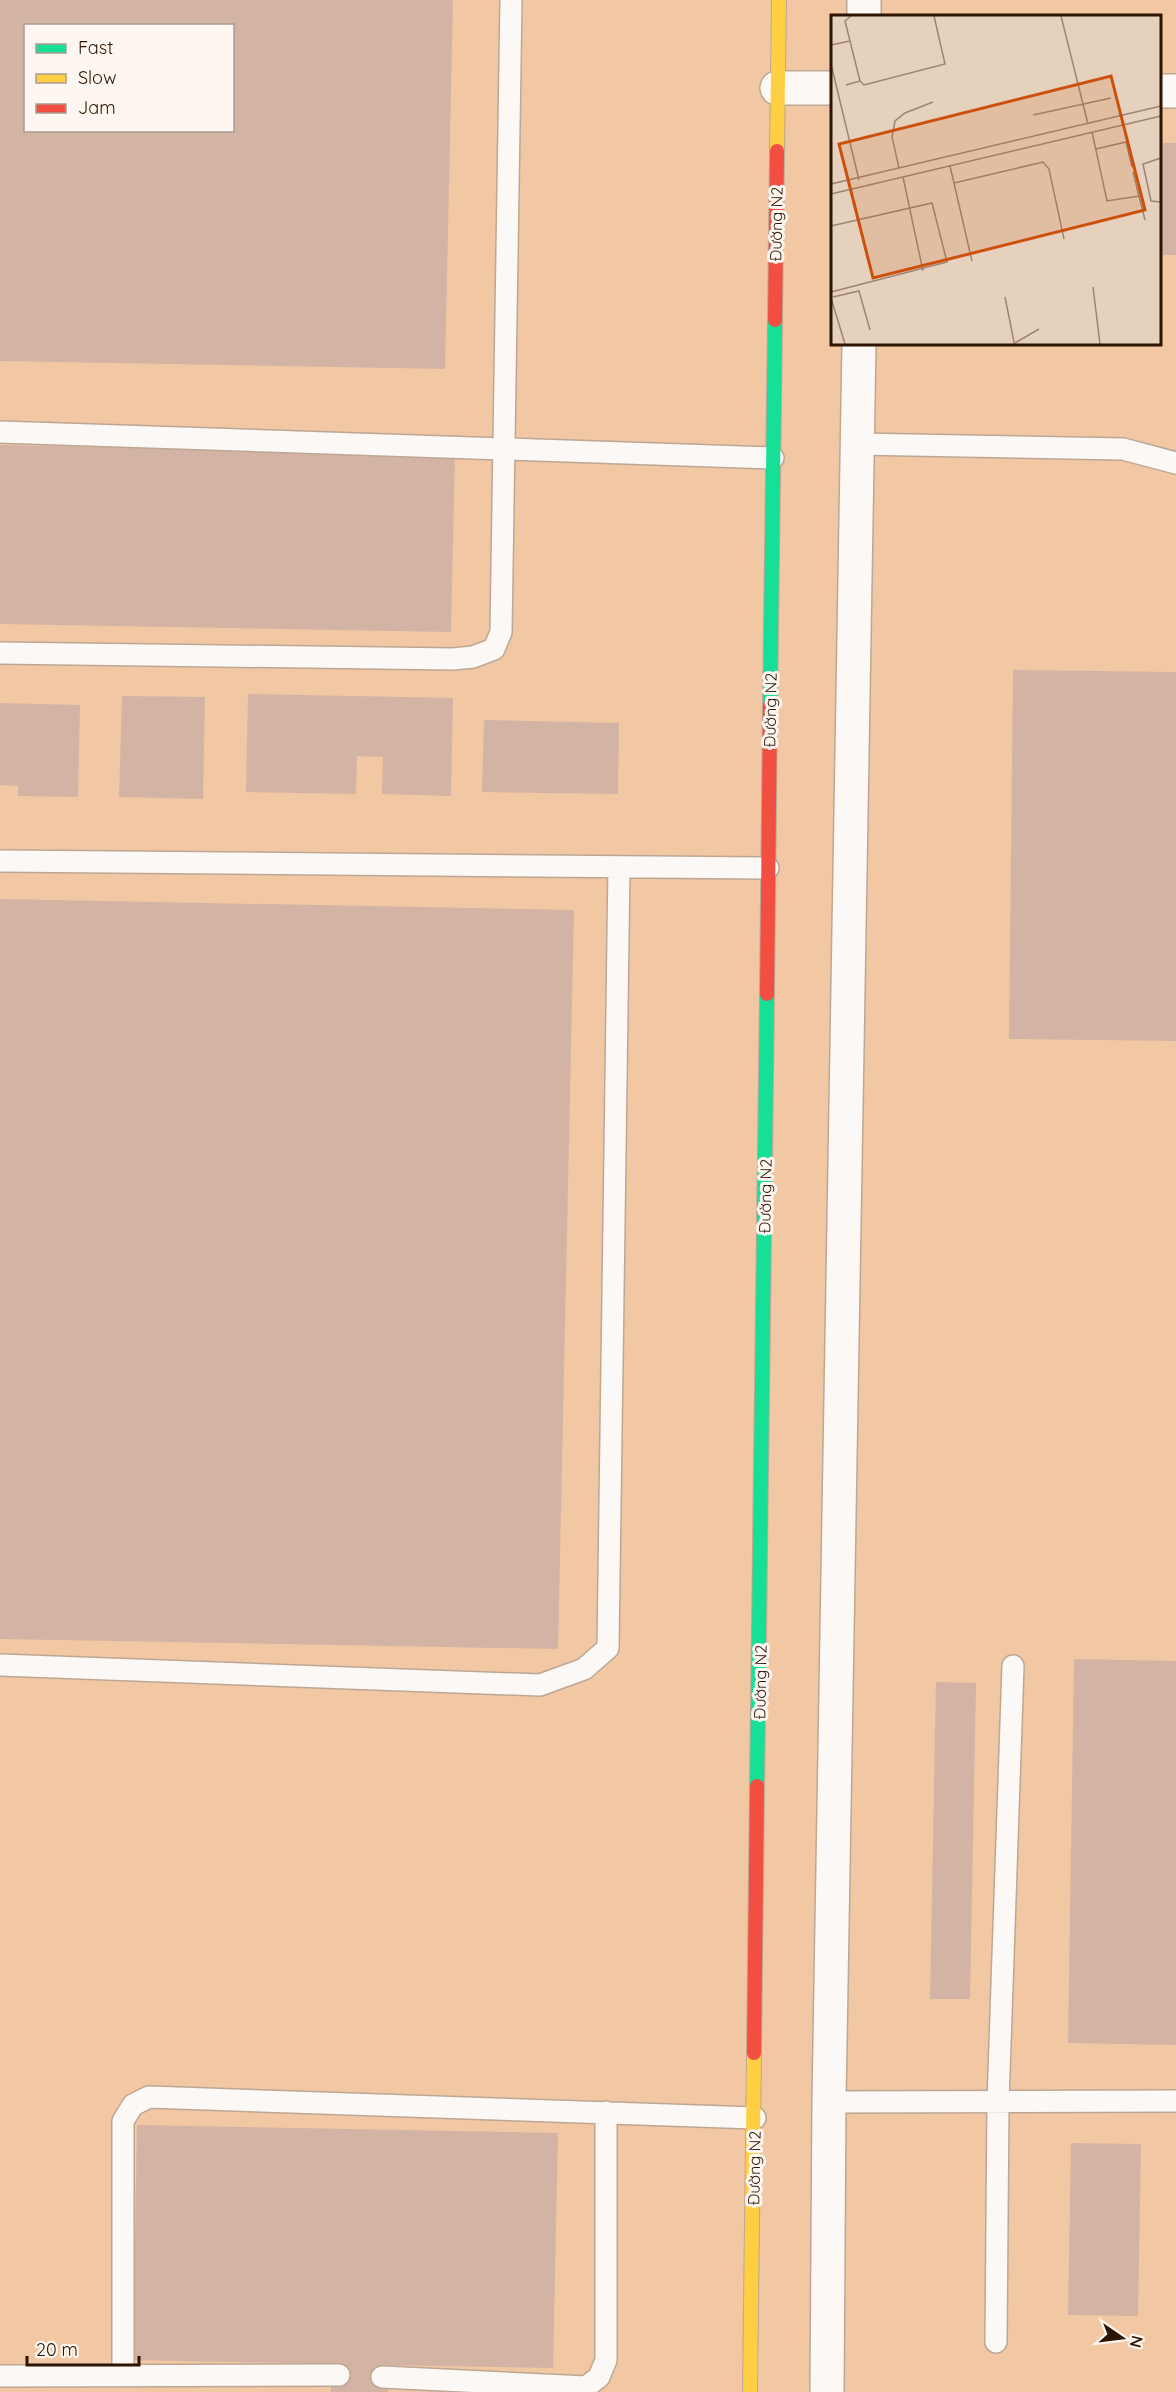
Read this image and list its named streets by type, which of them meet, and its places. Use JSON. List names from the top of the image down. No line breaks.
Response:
{"streets":{"street":["Đường N2"]},"legend":["Fast","Slow","Jam"],"scale_bar":"20 m","north":"right"}
